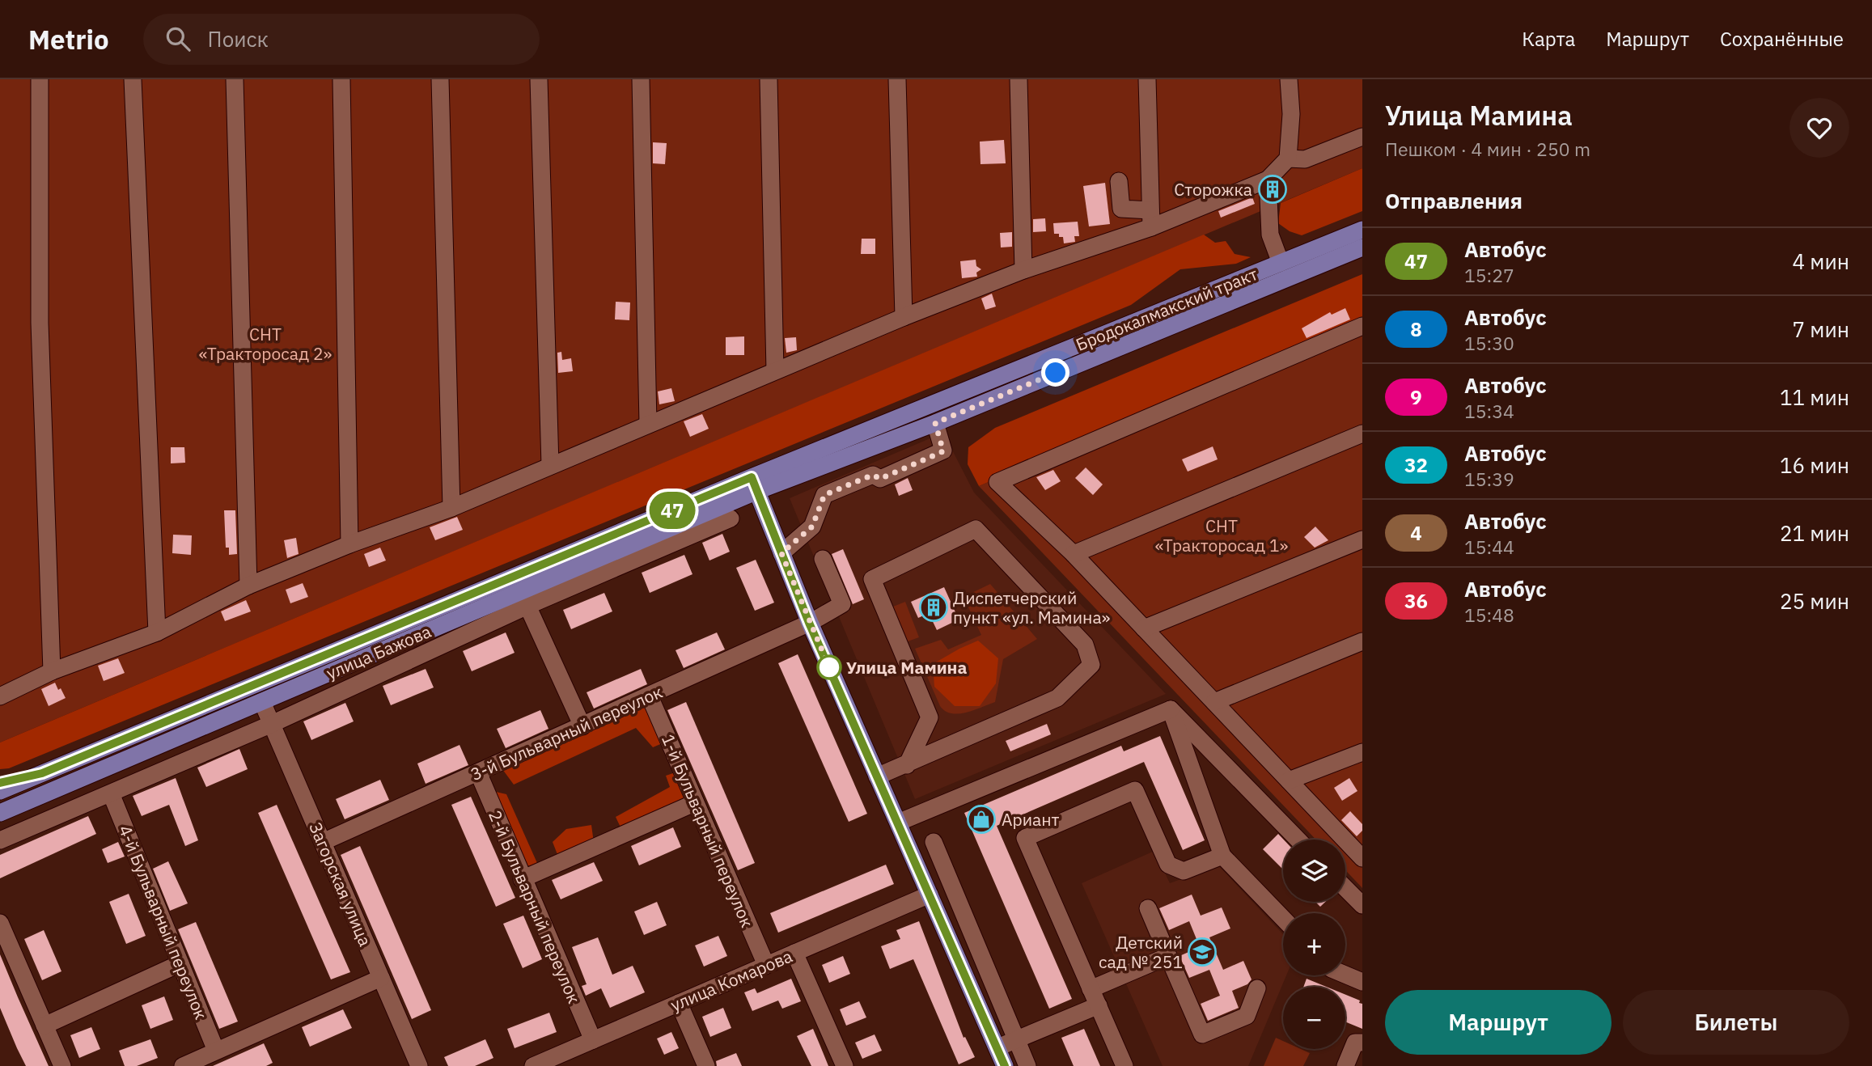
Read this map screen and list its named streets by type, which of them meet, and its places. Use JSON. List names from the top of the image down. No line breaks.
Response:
{"streets":{"main road":["Бродокалмакский тракт","улица Бажова"],"street":["3-й Бульварный переулок","1-й Бульварный переулок","Загорская улица","2-й Бульварный переулок","4-й Бульварный переулок","улица Комарова"]},"crossings":[["Бродокалмакский тракт","улица Бажова"],["улица Бажова","Загорская улица"],["3-й Бульварный переулок","1-й Бульварный переулок"],["3-й Бульварный переулок","Загорская улица"],["3-й Бульварный переулок","2-й Бульварный переулок"],["1-й Бульварный переулок","улица Комарова"],["2-й Бульварный переулок","улица Комарова"]],"parks":["СНТ «Тракторосад 2»","СНТ «Тракторосад 1»"],"places":{"building":["Сторожка","Диспетчерский пункт «ул. Мамина»"],"other":["Улица Мамина"],"shop":["Ариант"],"school or university":["Детский сад № 251"]},"lines":["bus line 47"],"page":{"header":"Metrio","search":"Поиск","nav":["Карта","Маршрут","Сохранённые"],"on_map":"47","heading":[["Улица Мамина","Пешком · 4 мин · 250 m"],"Отправления"],"list":[{"mark":"47","name":"Автобус","note":"15:27","value":"4 мин"},{"mark":"8","name":"Автобус","note":"15:30","value":"7 мин"},{"mark":"9","name":"Автобус","note":"15:34","value":"11 мин"},{"mark":"32","name":"Автобус","note":"15:39","value":"16 мин"},{"mark":"4","name":"Автобус","note":"15:44","value":"21 мин"},{"mark":"36","name":"Автобус","note":"15:48","value":"25 мин"}],"map_buttons":["+","−"],"buttons":["Маршрут","Билеты"]}}
